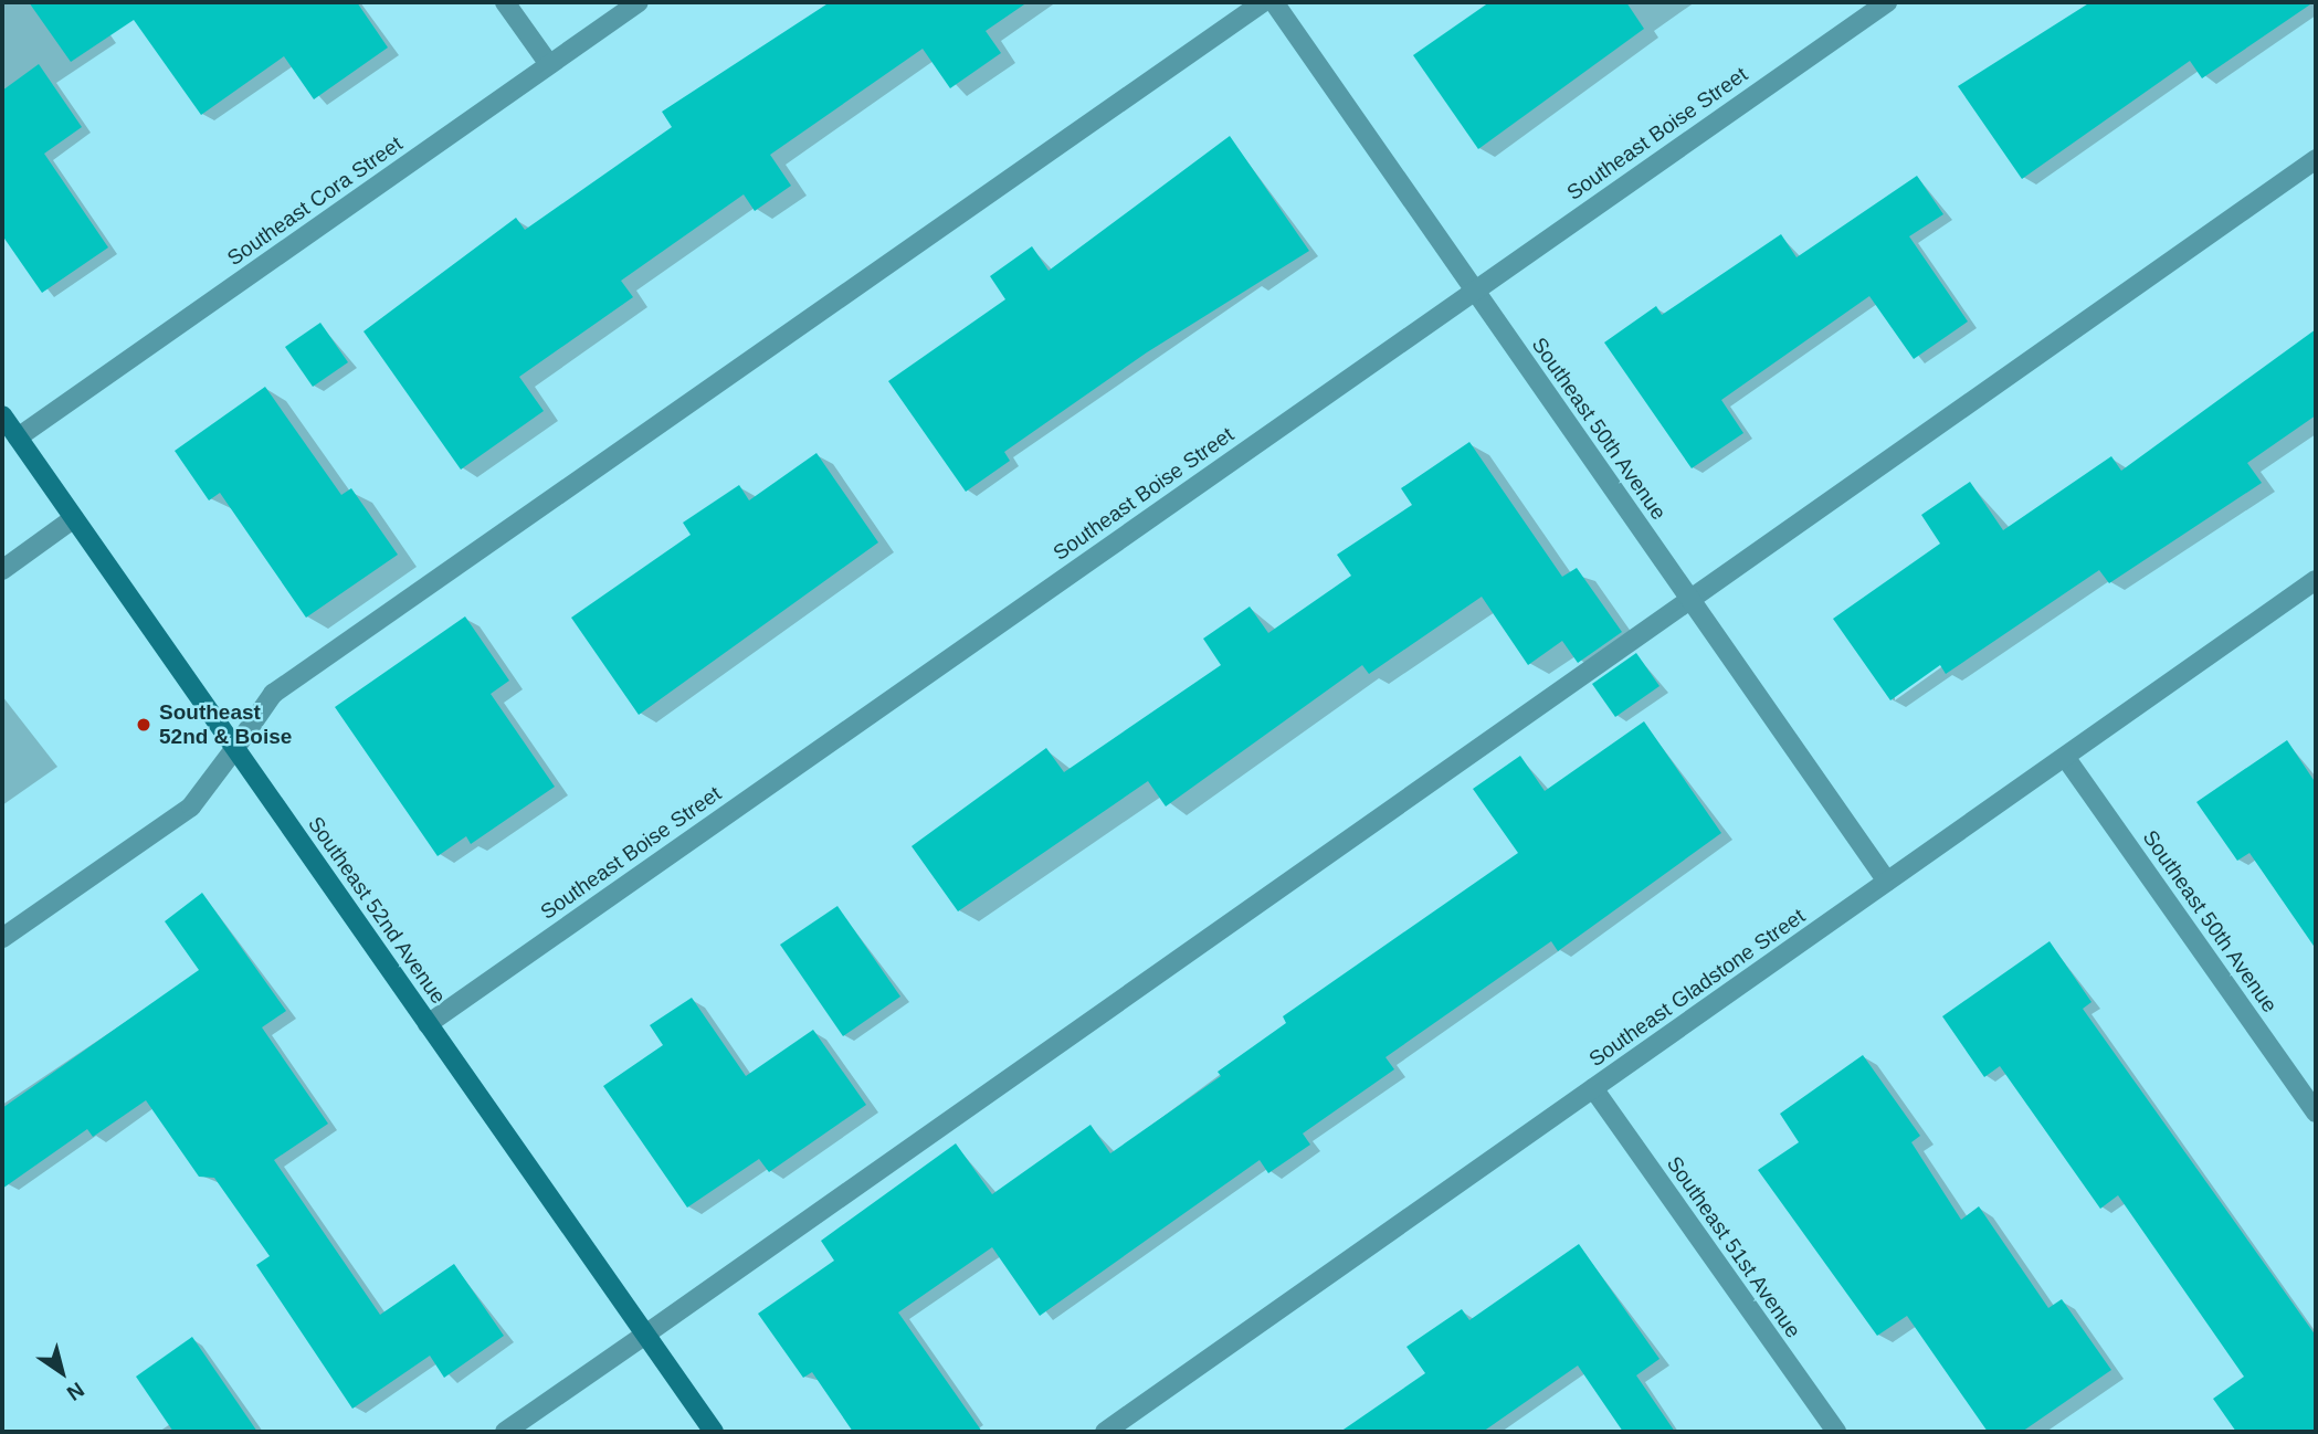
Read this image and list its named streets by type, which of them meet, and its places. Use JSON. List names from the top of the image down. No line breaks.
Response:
{"streets":{"main road":["Southeast 52nd Avenue"],"street":["Southeast Boise Street","Southeast Cora Street","Southeast 50th Avenue","Southeast Gladstone Street","Southeast 51st Avenue"]},"crossings":[["Southeast Boise Street","Southeast 50th Avenue"],["Southeast Boise Street","Southeast 52nd Avenue"],["Southeast Cora Street","Southeast 52nd Avenue"],["Southeast 50th Avenue","Southeast Gladstone Street"],["Southeast Gladstone Street","Southeast 51st Avenue"]],"places":["Southeast 52nd & Boise"],"north":"bottom right"}
